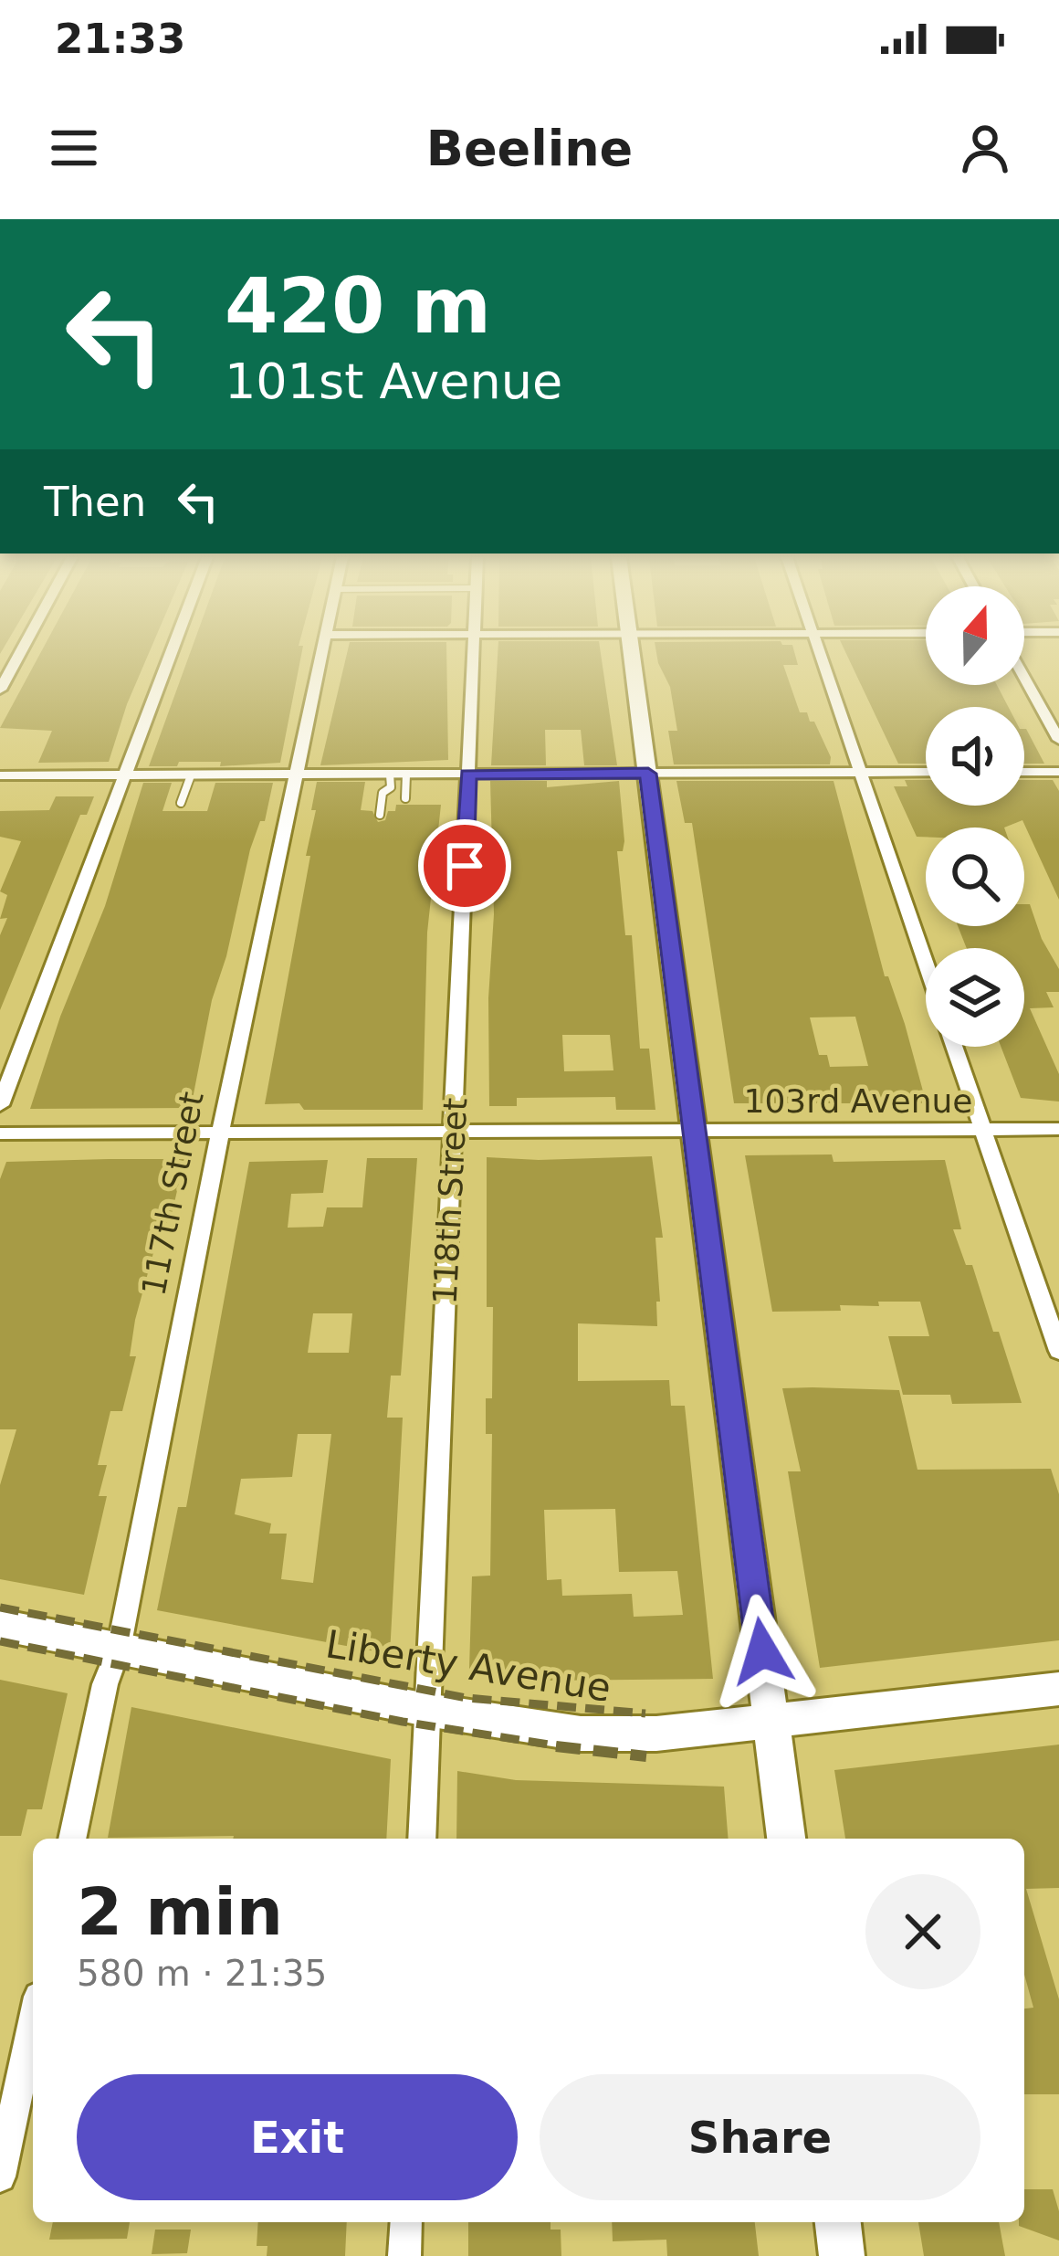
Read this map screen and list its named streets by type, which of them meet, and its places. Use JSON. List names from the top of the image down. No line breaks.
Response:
{"streets":{"street":["103rd Avenue","117th Street","118th Street","Liberty Avenue"]},"crossings":[["103rd Avenue","117th Street"],["103rd Avenue","118th Street"],["117th Street","Liberty Avenue"],["118th Street","Liberty Avenue"]],"north":"top","page":{"status":"21:33","header":"Beeline","turn":["420 m","101st Avenue"],"then":"Then","heading":["2 min","580 m · 21:35"],"buttons":["Exit","Share"]}}
